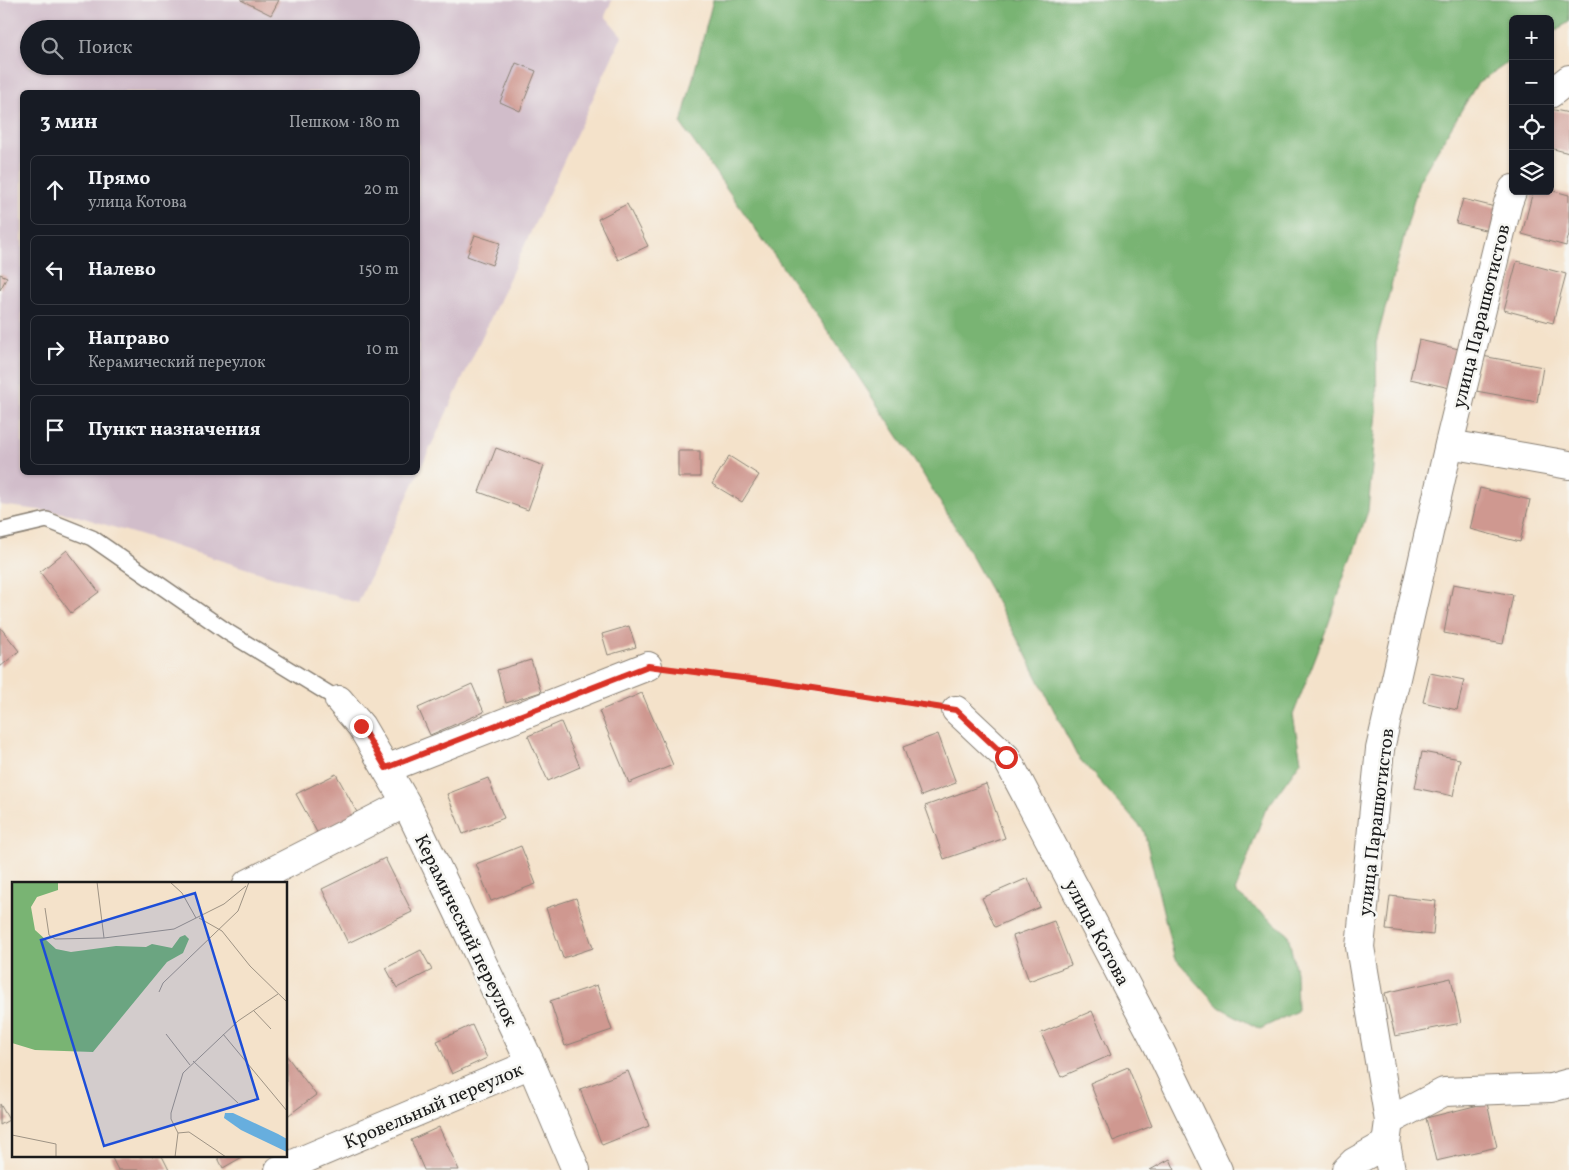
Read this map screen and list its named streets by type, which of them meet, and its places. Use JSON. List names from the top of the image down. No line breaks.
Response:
{"streets":{"street":["улица Парашютистов","Керамический переулок","улица Котова","Кровельный переулок"]},"crossings":[["Керамический переулок","Кровельный переулок"]],"page":{"map_buttons":["+","−"],"search":"Поиск","heading":["3 мин","Пешком · 180 m"],"list":[["Прямо","улица Котова","20 m"],["Налево","150 m"],["Направо","Керамический переулок","10 m"],"Пункт назначения"]}}
